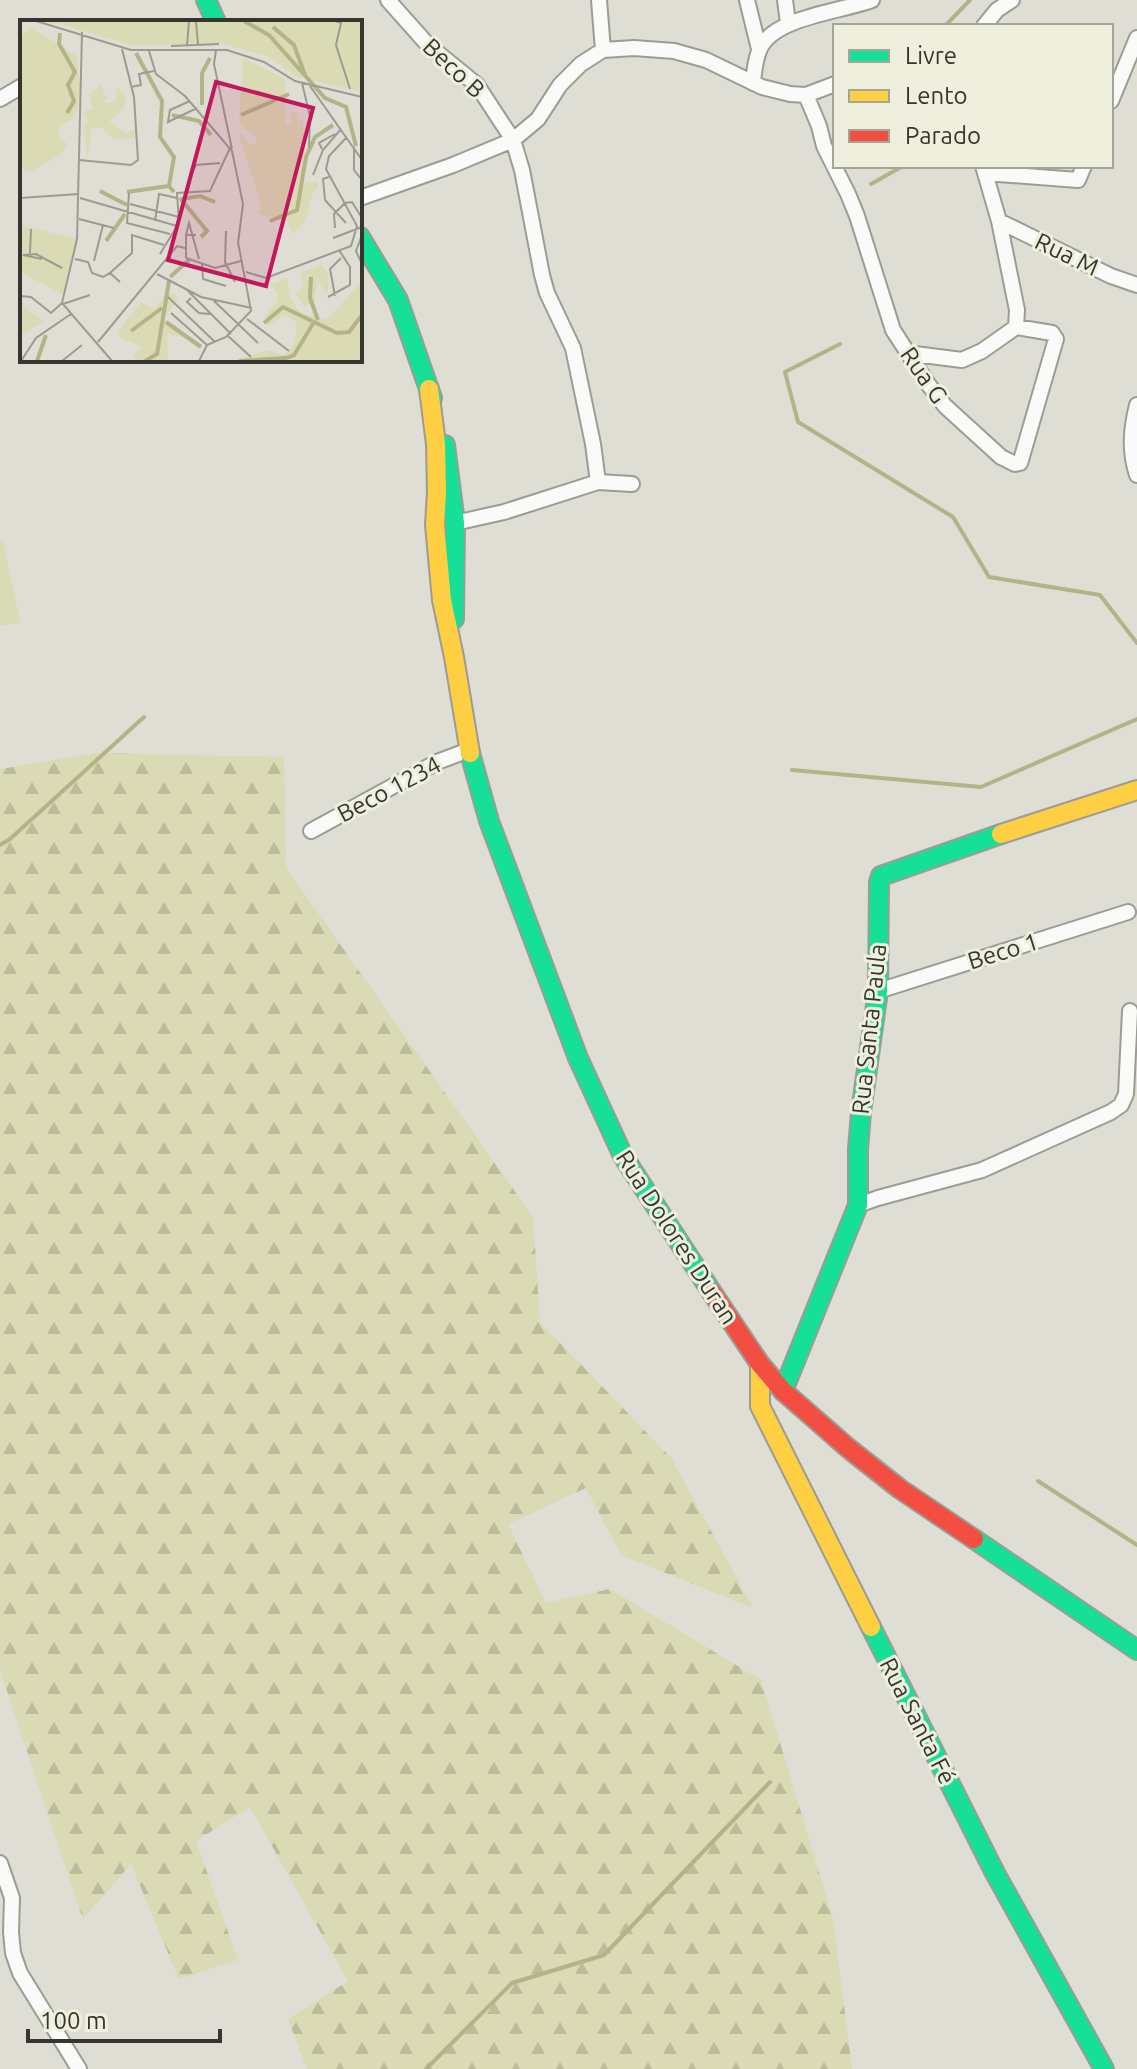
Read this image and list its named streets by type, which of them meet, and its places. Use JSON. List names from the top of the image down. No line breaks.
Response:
{"streets":{"street":["Beco B","Rua M","Rua G","Beco 1234","Beco 1","Rua Santa Paula","Rua Dolores Duran","Rua Santa Fé"]},"crossings":[["Beco 1234","Rua Dolores Duran"],["Beco 1","Rua Santa Paula"],["Rua Santa Paula","Rua Dolores Duran"],["Rua Dolores Duran","Rua Santa Fé"]],"legend":["Livre","Lento","Parado"],"scale_bar":"100 m"}
